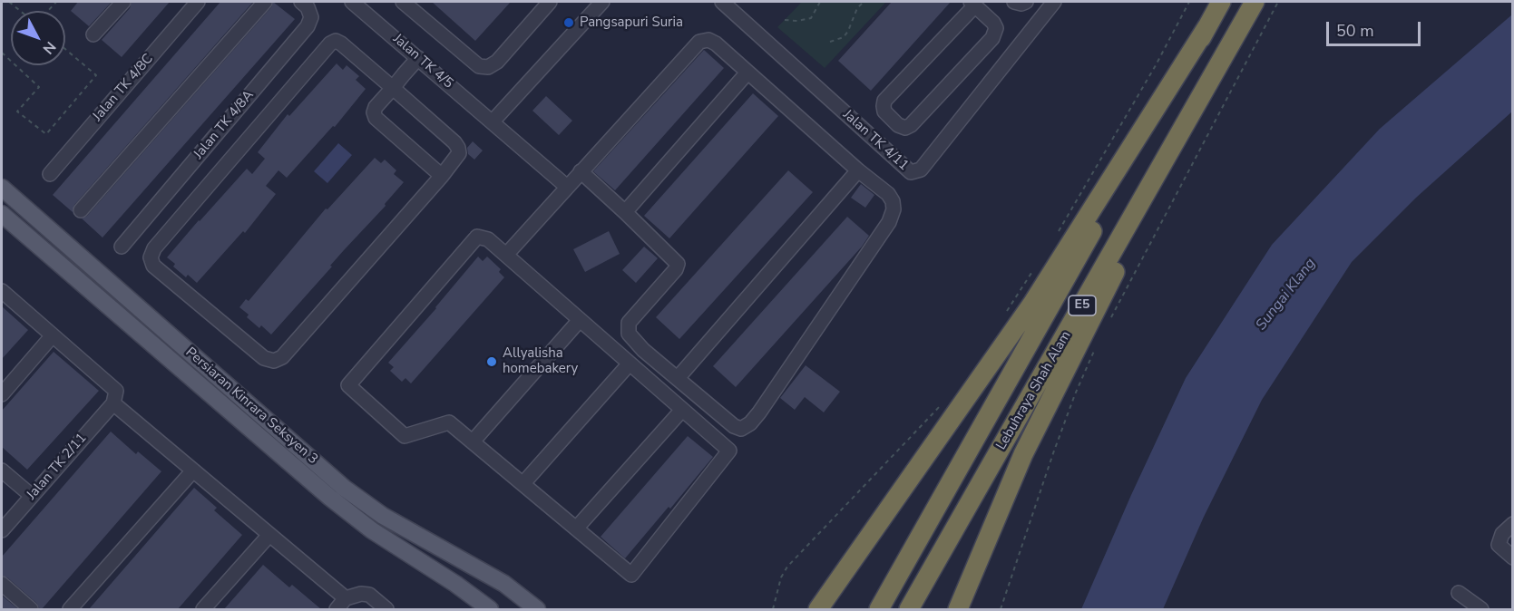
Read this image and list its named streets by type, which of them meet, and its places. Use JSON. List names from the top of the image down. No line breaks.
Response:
{"streets":{"highway":["E5","Lebuhraya Shah Alam"],"main road":["Persiaran Kinrara Seksyen 3"],"street":["Jalan TK 4/5","Jalan TK 4/8C","Jalan TK 4/8A","Jalan TK 4/11","Jalan TK 2/11"]},"water":["Sungai Klang"],"places":["Pangsapuri Suria","Allyalisha homebakery"],"scale_bar":"50 m","north":"bottom right"}
